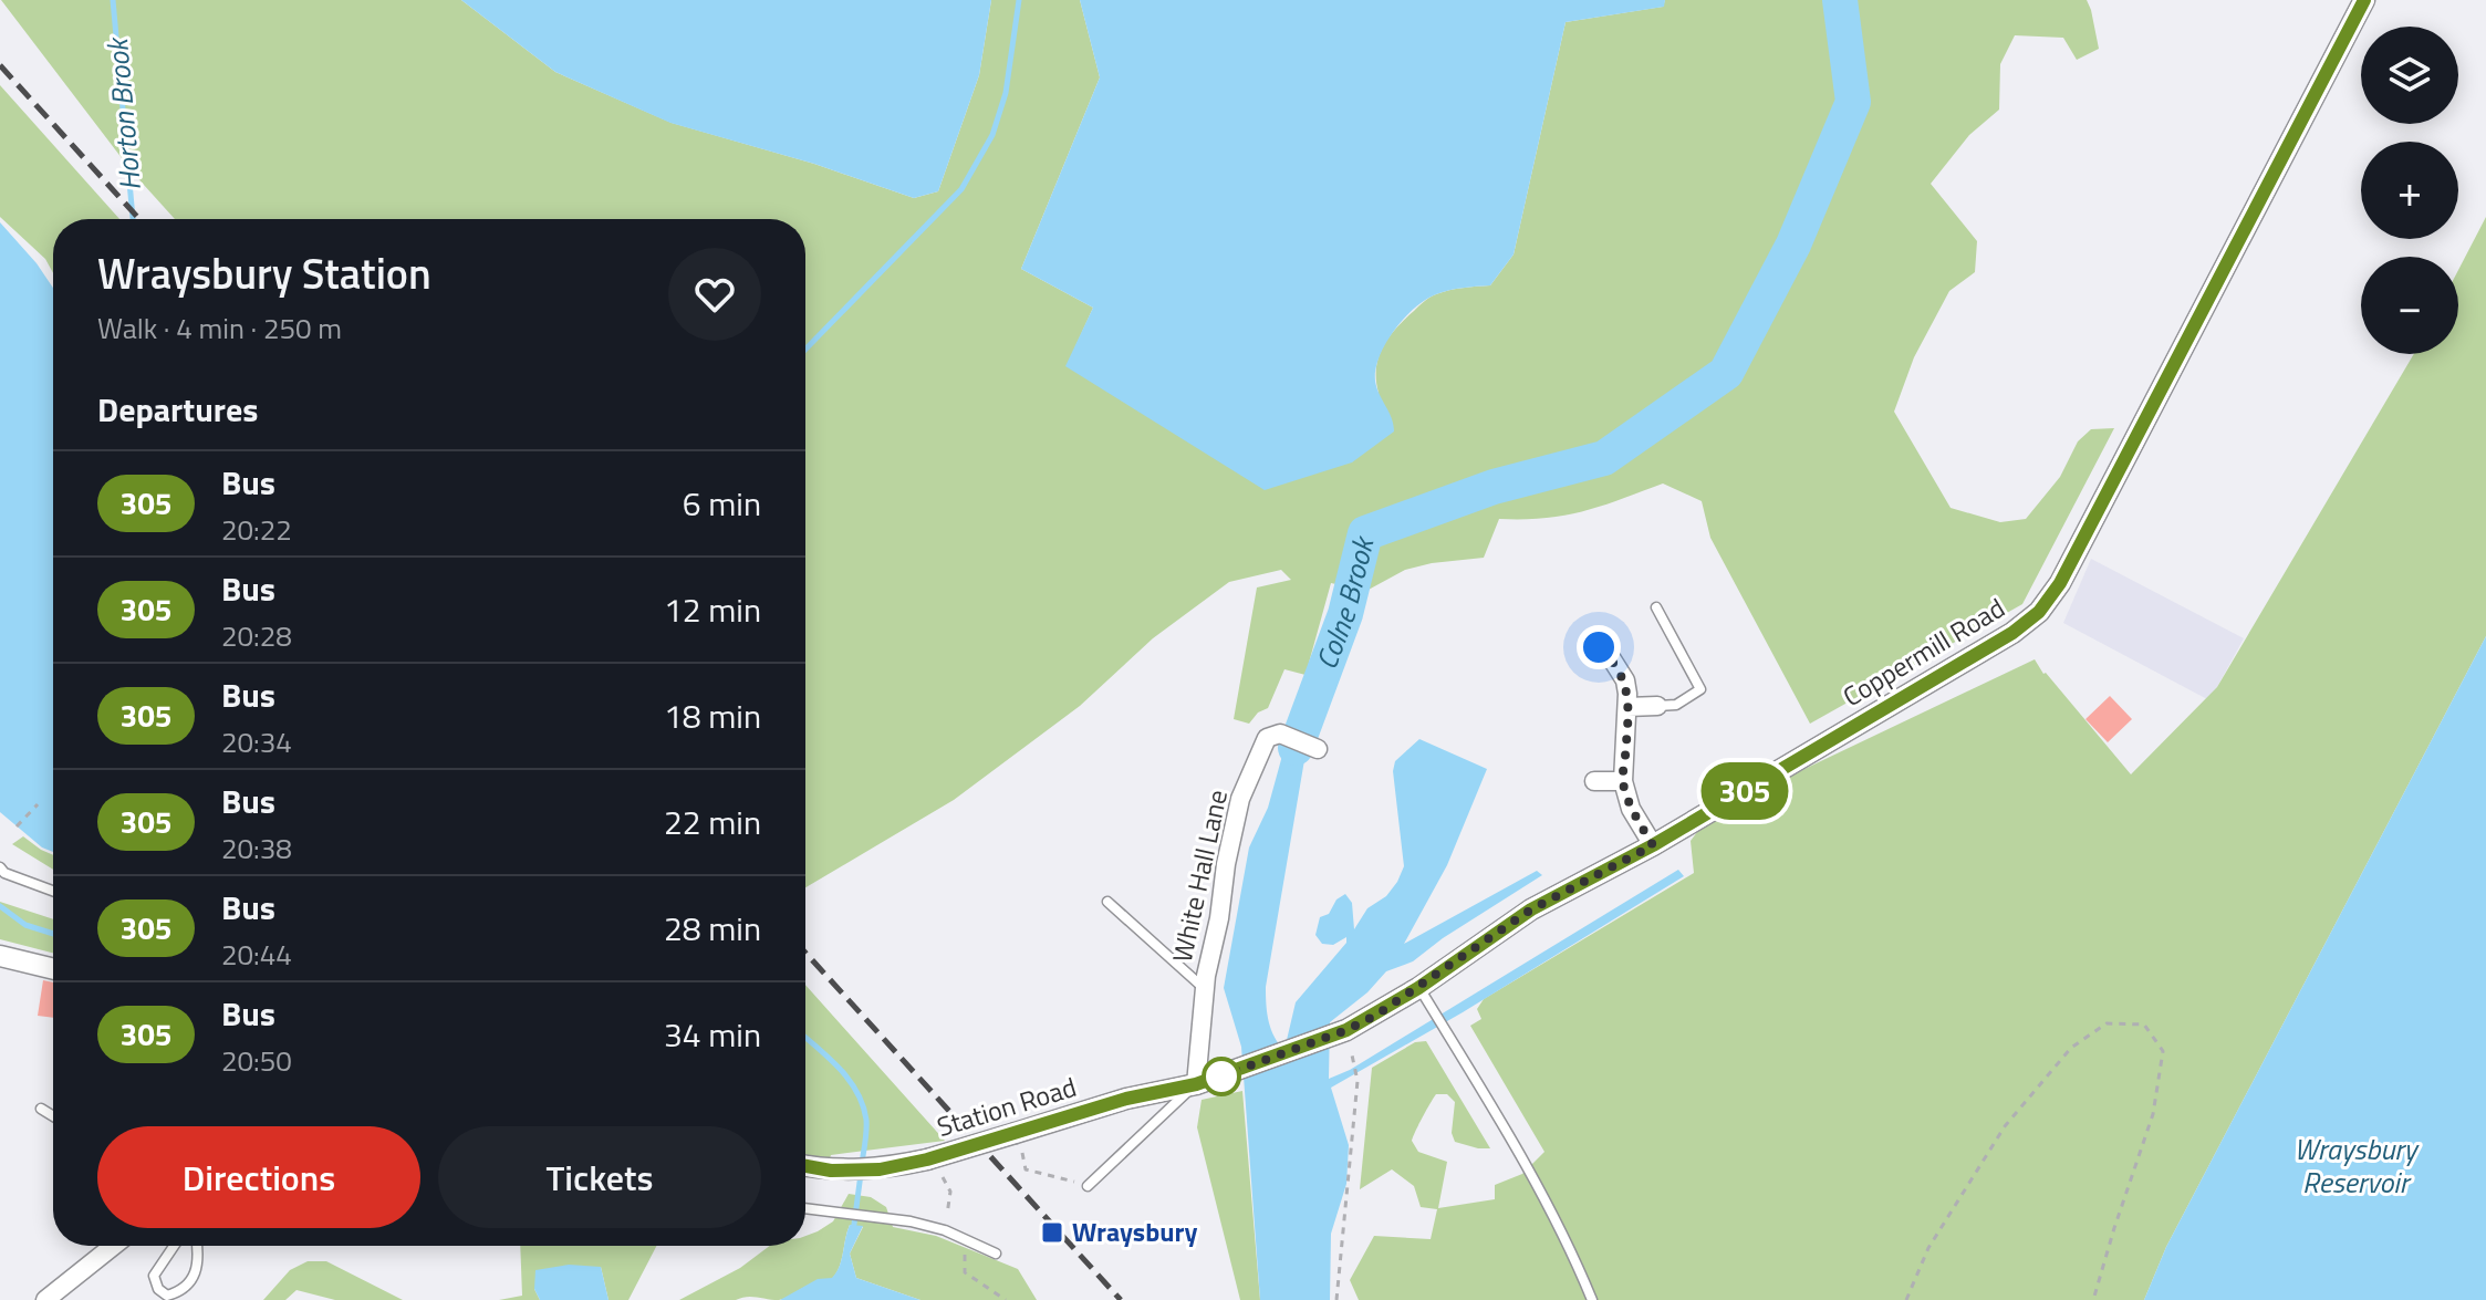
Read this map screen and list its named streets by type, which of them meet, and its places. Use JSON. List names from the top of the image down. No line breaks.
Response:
{"streets":{"street":["Coppermill Road","White Hall Lane","Station Road"]},"crossings":[["Coppermill Road","Station Road"],["White Hall Lane","Station Road"]],"water":["Horton Brook","Colne Brook","Wraysbury Reservoir"],"places":{"transit":["Wraysbury"]},"lines":["bus line 305"],"page":{"on_map":"305","map_buttons":["+","−"],"heading":[["Wraysbury Station","Walk · 4 min · 250 m"],"Departures"],"list":[{"mark":"305","name":"Bus","note":"20:22","value":"6 min"},{"mark":"305","name":"Bus","note":"20:28","value":"12 min"},{"mark":"305","name":"Bus","note":"20:34","value":"18 min"},{"mark":"305","name":"Bus","note":"20:38","value":"22 min"},{"mark":"305","name":"Bus","note":"20:44","value":"28 min"},{"mark":"305","name":"Bus","note":"20:50","value":"34 min"}],"buttons":["Directions","Tickets"]}}
